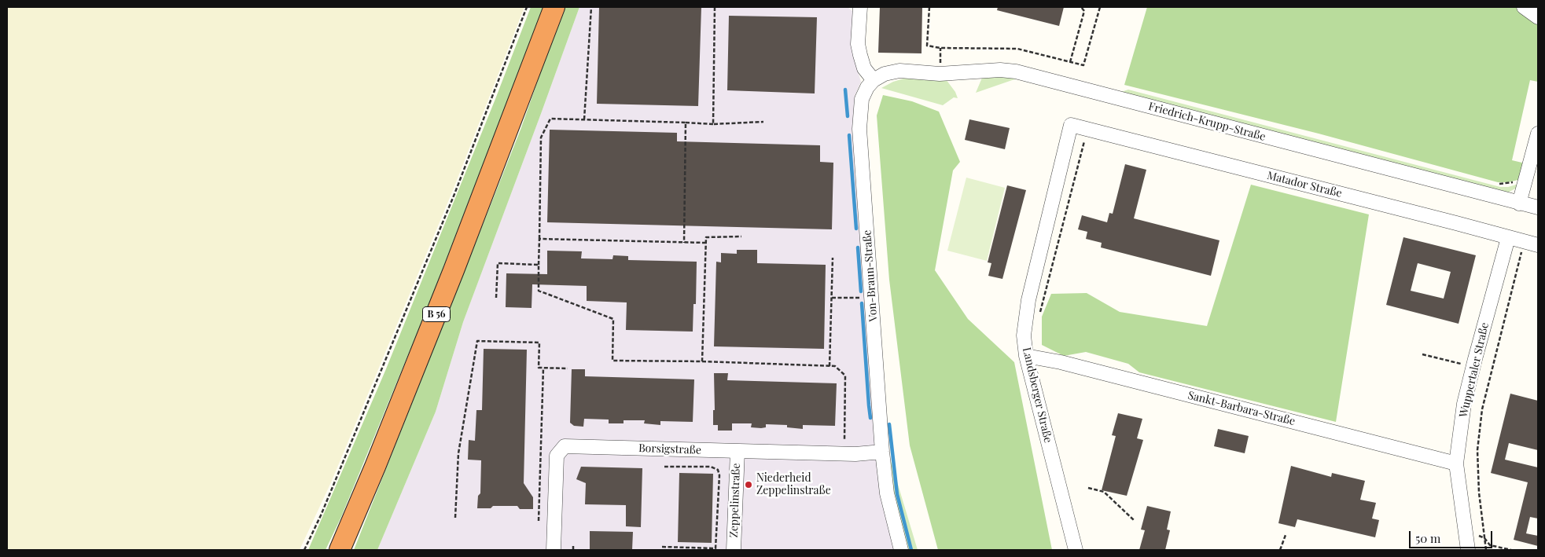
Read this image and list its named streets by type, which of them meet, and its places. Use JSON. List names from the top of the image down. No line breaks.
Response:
{"streets":{"highway":["B 56"],"street":["Friedrich-Krupp-Straße","Matador Straße","Von-Braun-Straße","Wuppertaler Straße","Landsberger Straße","Sankt-Barbara-Straße","Borsigstraße","Zeppelinstraße"]},"crossings":[["Friedrich-Krupp-Straße","Von-Braun-Straße"],["Matador Straße","Wuppertaler Straße"],["Matador Straße","Landsberger Straße"],["Von-Braun-Straße","Borsigstraße"],["Wuppertaler Straße","Sankt-Barbara-Straße"],["Landsberger Straße","Sankt-Barbara-Straße"],["Borsigstraße","Zeppelinstraße"]],"places":["Niederheid Zeppelinstraße"],"scale_bar":"50 m"}
